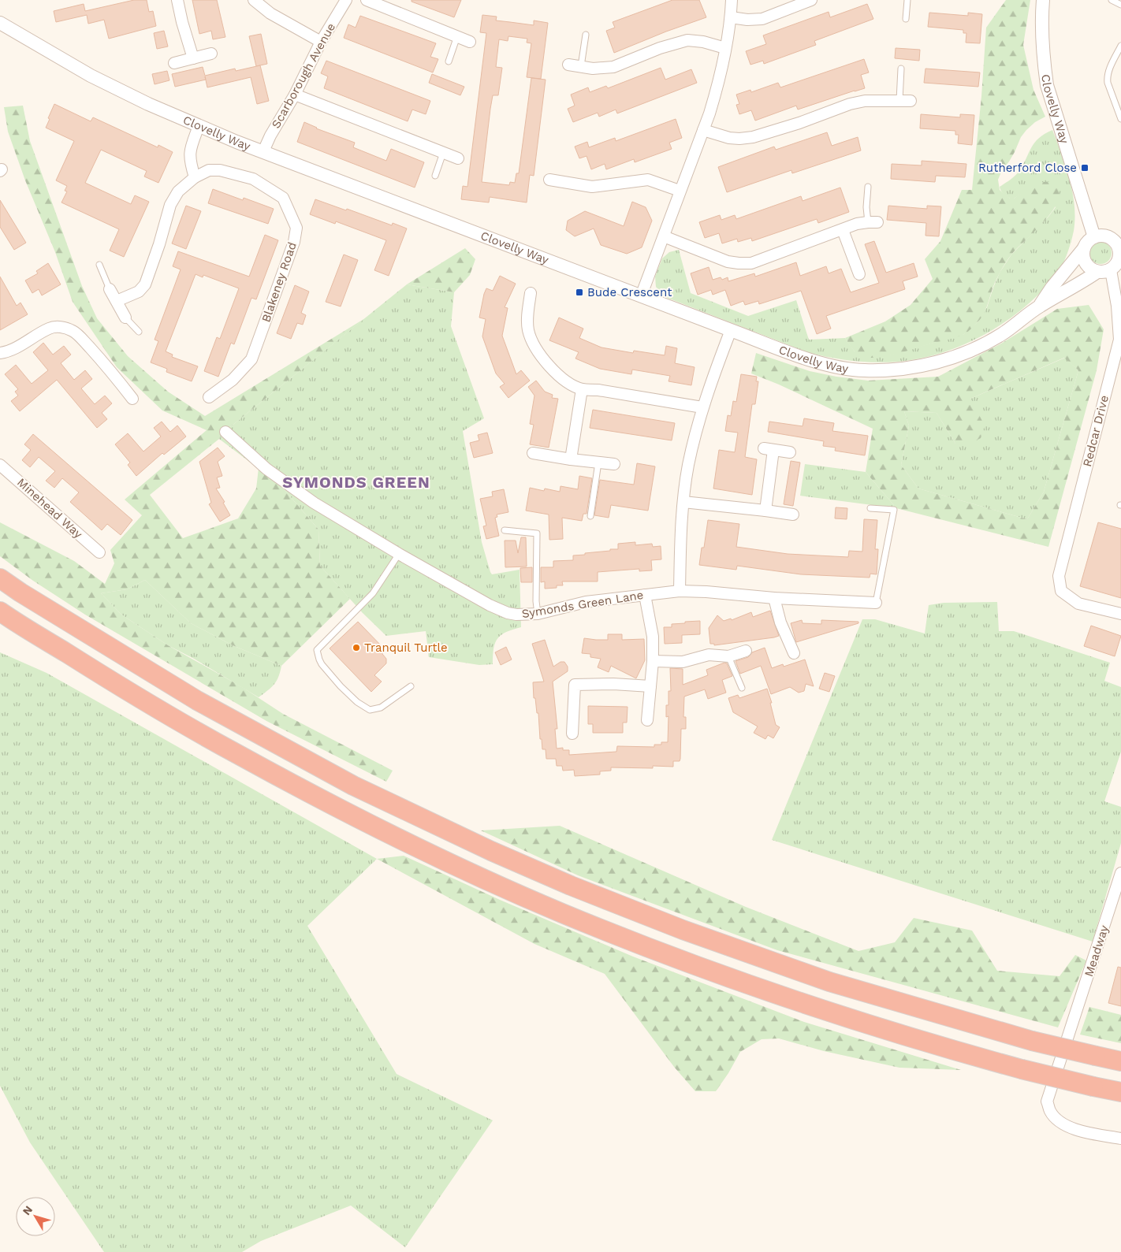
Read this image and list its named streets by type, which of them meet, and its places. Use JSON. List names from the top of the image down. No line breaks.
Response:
{"streets":{"street":["Scarborough Avenue","Clovelly Way","Blakeney Road","Redcar Drive","Minehead Way","Symonds Green Lane","Meadway"]},"crossings":[["Scarborough Avenue","Clovelly Way"],["Clovelly Way","Redcar Drive"]],"districts":["SYMONDS GREEN"],"places":{"transit":["Rutherford Close","Bude Crescent"],"other":["Tranquil Turtle"]},"north":"top left"}
